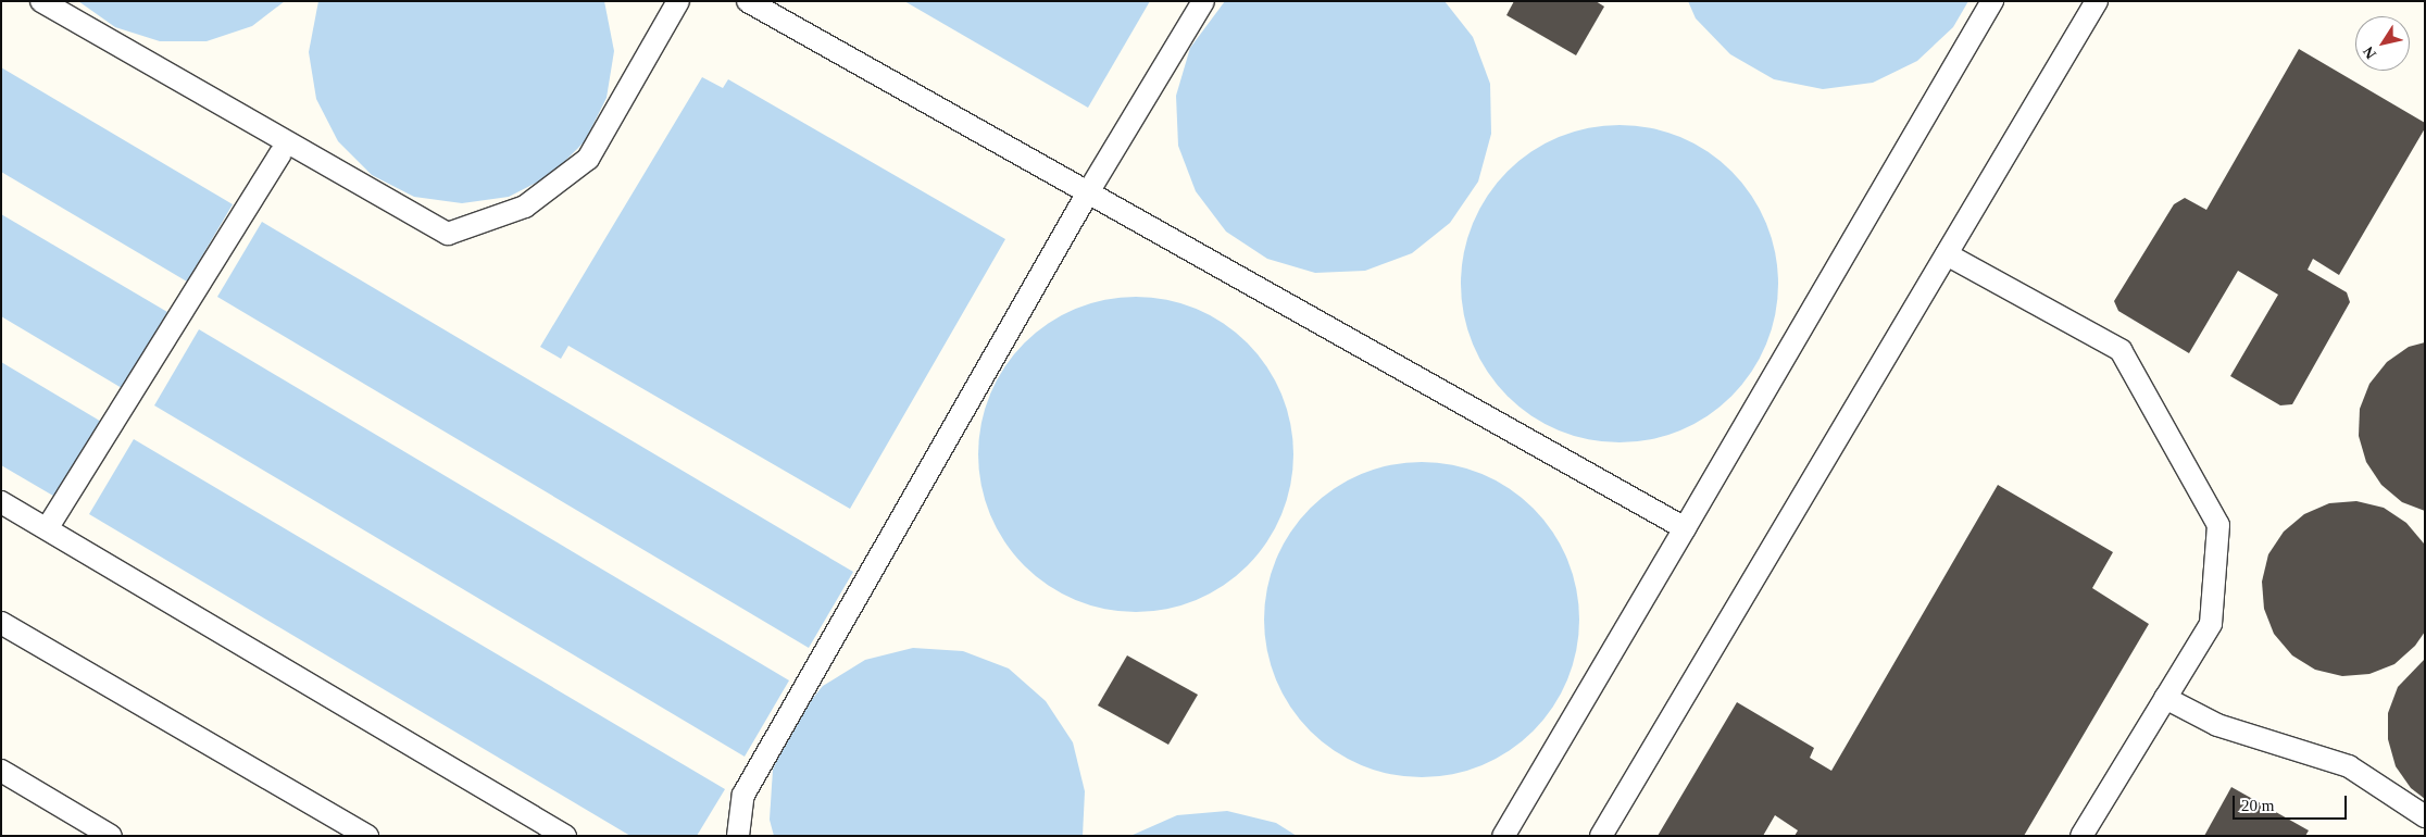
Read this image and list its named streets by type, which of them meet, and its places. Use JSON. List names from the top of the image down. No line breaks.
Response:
{"scale_bar":"20 m","north":"bottom left"}
